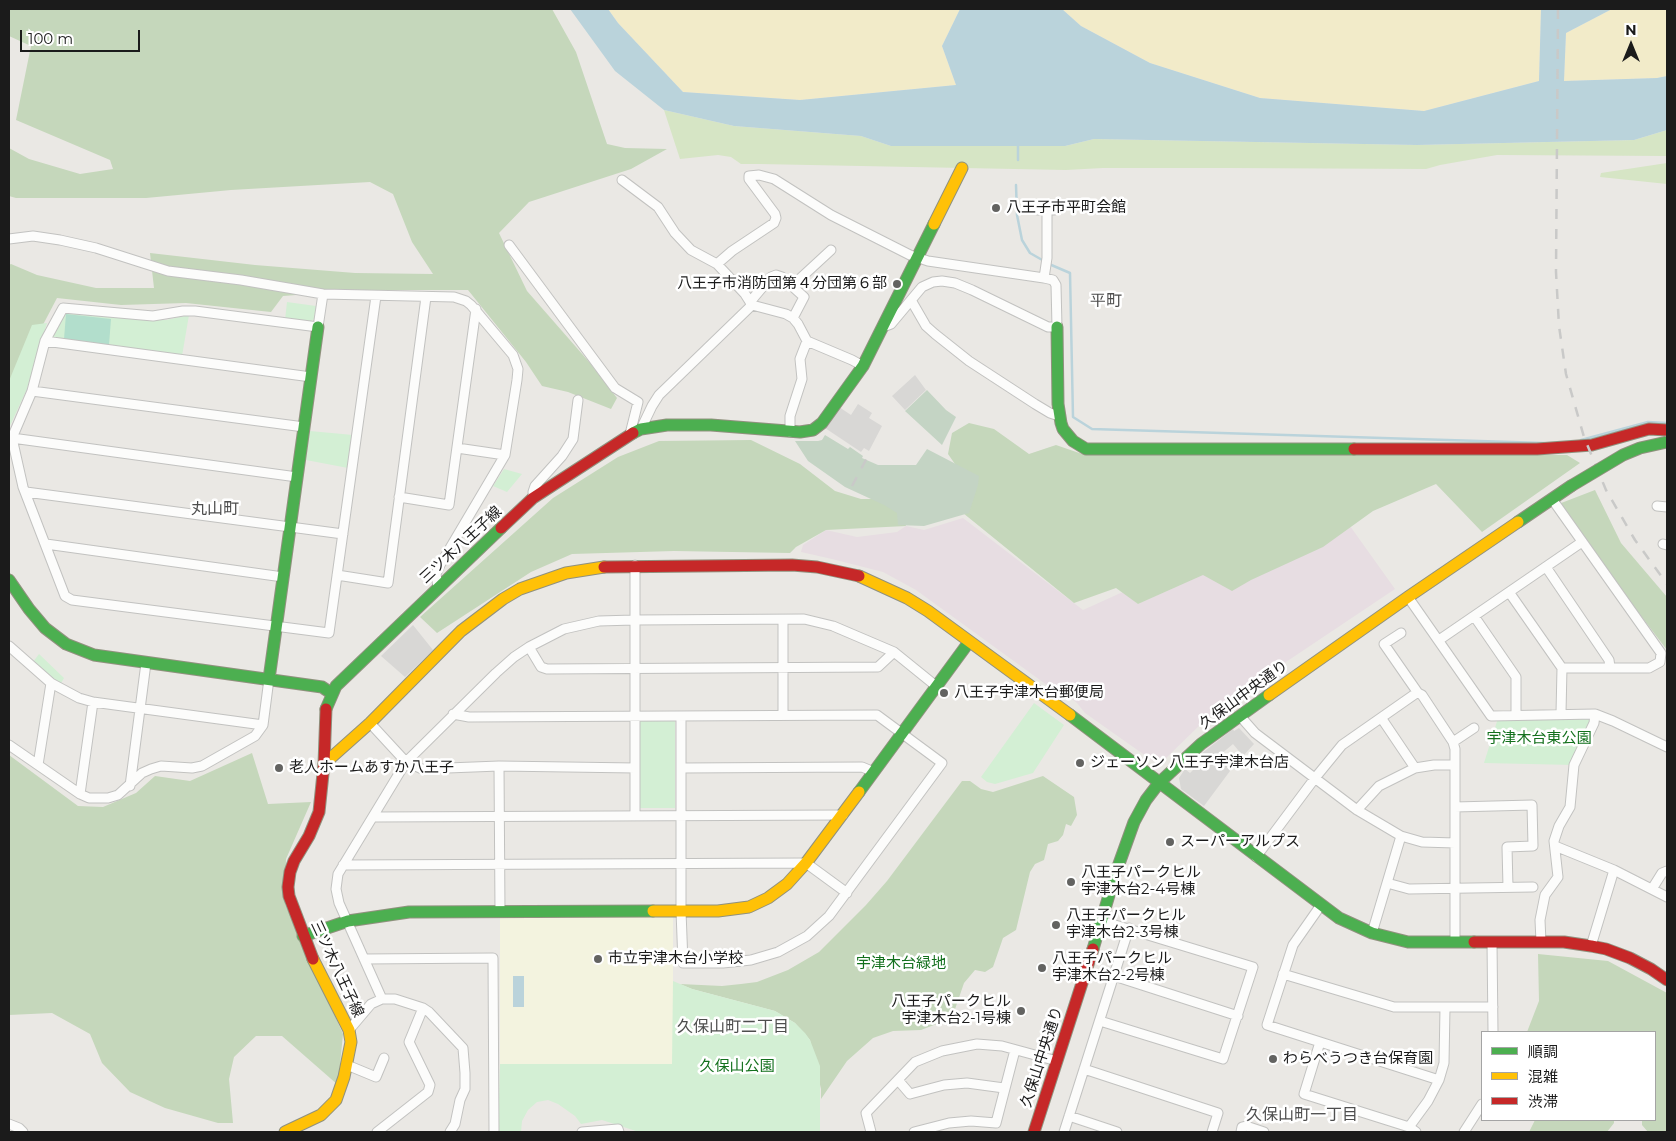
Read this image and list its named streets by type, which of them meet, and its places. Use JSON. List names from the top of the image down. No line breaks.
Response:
{"streets":{"street":["三ツ木八王子線","久保山中央通り"]},"districts":["平町","丸山町","久保山町二丁目","久保山町一丁目"],"parks":["宇津木台東公園","宇津木台緑地","久保山公園"],"places":["八王子市平町会館","八王子市消防団第４分団第６部","八王子宇津木台郵便局","ジェーソン 八王子宇津木台店","老人ホームあすか八王子","スーパーアルプス","八王子パークヒル 宇津木台2-4号棟","八王子パークヒル 宇津木台2-3号棟","市立宇津木台小学校","八王子パークヒル 宇津木台2-2号棟","八王子パークヒル 宇津木台2-1号棟","わらべうつき台保育園"],"legend":["順調","混雑","渋滞"],"scale_bar":"100 m","north":"top"}
